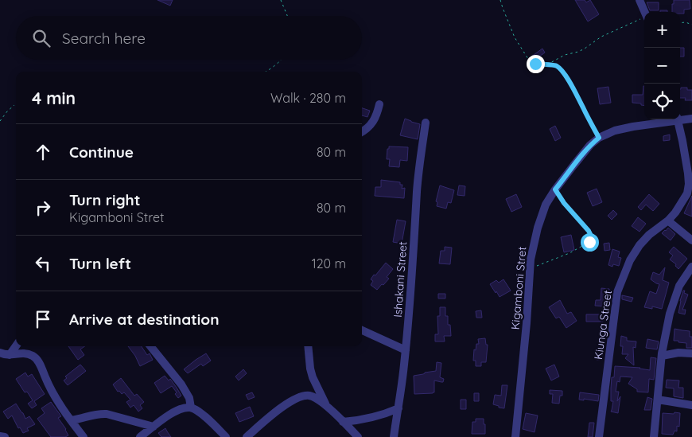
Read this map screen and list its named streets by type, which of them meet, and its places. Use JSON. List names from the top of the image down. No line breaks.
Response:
{"streets":{"street":["Ishakani Street","Kigamboni Stret","Kiunga Street"]},"page":{"map_buttons":["+","−"],"search":"Search here","heading":["4 min","Walk · 280 m"],"list":[["Continue","80 m"],["Turn right","Kigamboni Stret","80 m"],["Turn left","120 m"],"Arrive at destination"]}}
